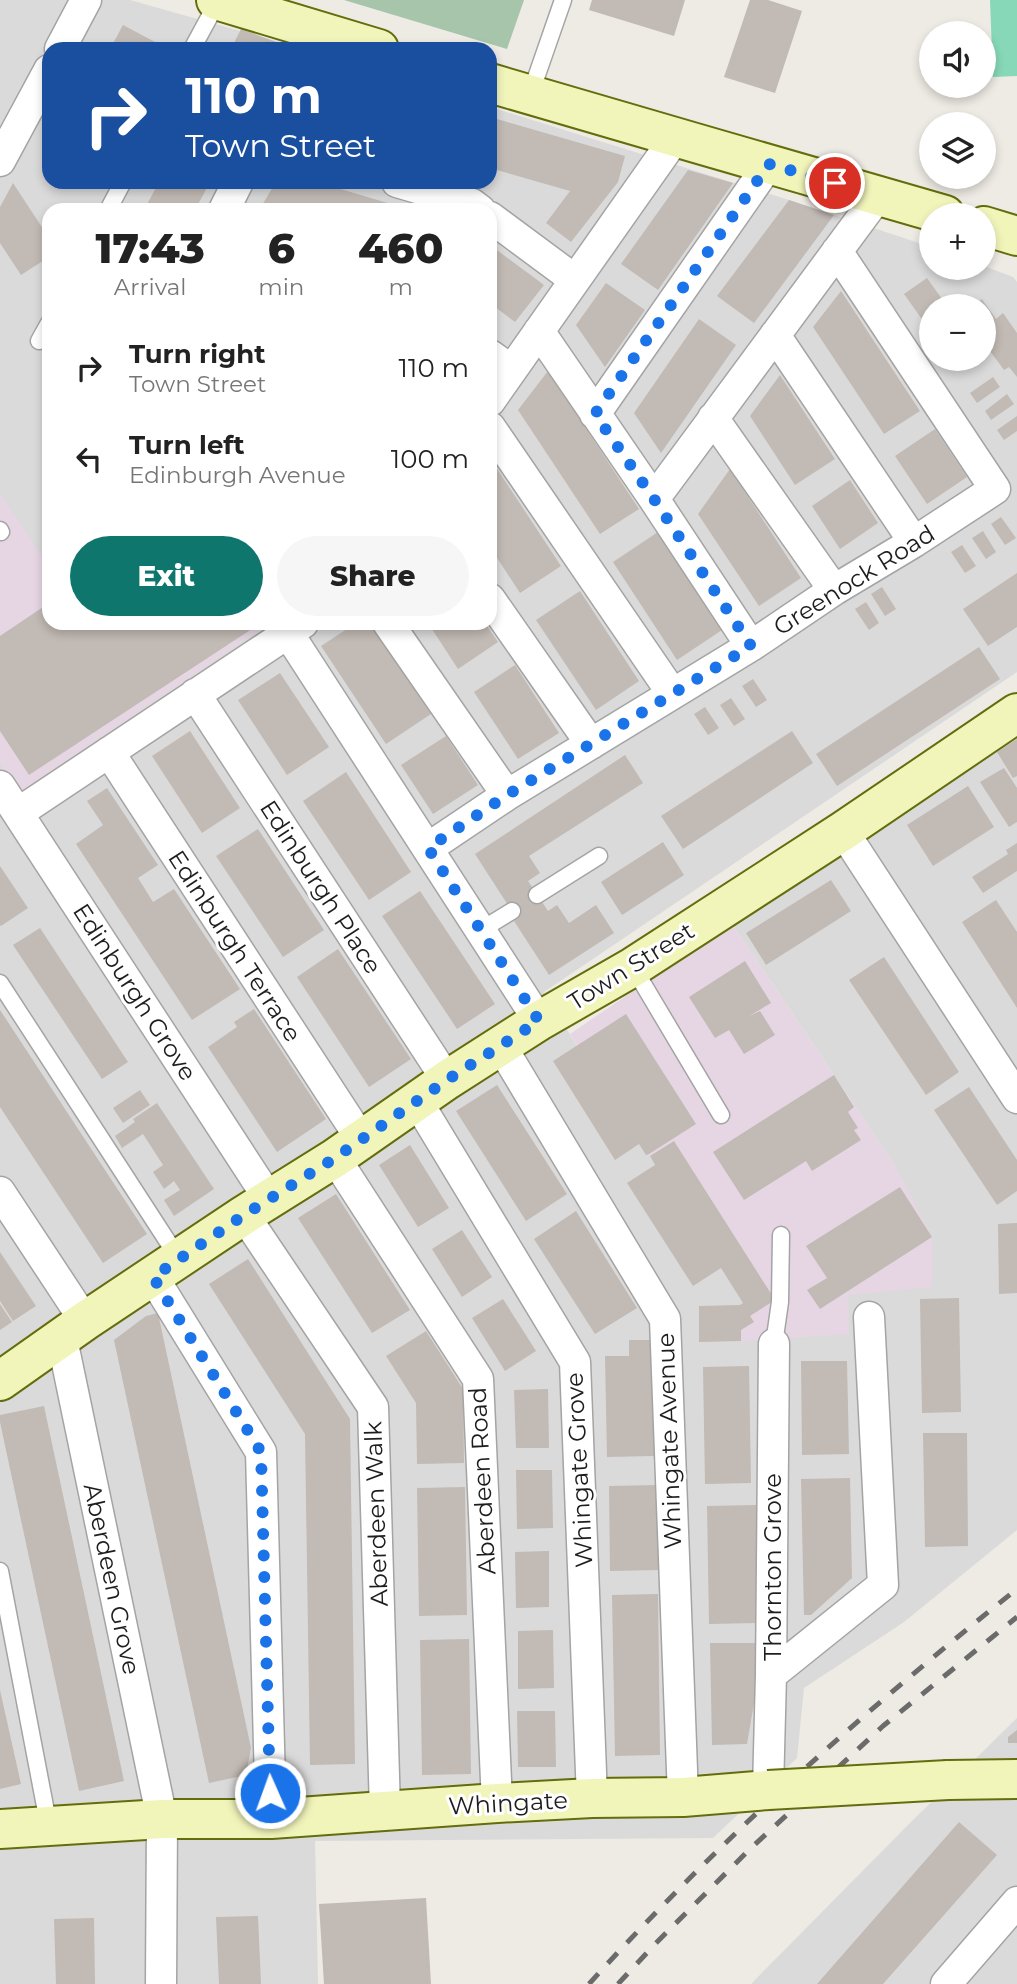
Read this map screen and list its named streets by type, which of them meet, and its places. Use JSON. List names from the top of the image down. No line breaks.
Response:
{"streets":{"street":["Greenock Road","Edinburgh Place","Edinburgh Terrace","Town Street","Edinburgh Grove","Whingate Avenue","Whingate Grove","Aberdeen Road","Aberdeen Walk","Thornton Grove","Aberdeen Grove","Whingate"]},"crossings":[["Edinburgh Place","Town Street"],["Edinburgh Place","Whingate Grove"],["Edinburgh Terrace","Town Street"],["Edinburgh Terrace","Aberdeen Road"],["Town Street","Edinburgh Grove"],["Town Street","Whingate Avenue"],["Town Street","Whingate Grove"],["Town Street","Aberdeen Road"],["Town Street","Aberdeen Walk"],["Town Street","Aberdeen Grove"],["Edinburgh Grove","Aberdeen Walk"],["Whingate Avenue","Whingate"],["Whingate Grove","Whingate"],["Aberdeen Road","Whingate"],["Aberdeen Walk","Whingate"],["Thornton Grove","Whingate"],["Aberdeen Grove","Whingate"]],"page":{"map_buttons":["+","−"],"turn":["110 m","Town Street"],"eta":["17:43","Arrival","6","min","460","m"],"list":[{"name":"Turn right","note":"Town Street","value":"110 m"},{"name":"Turn left","note":"Edinburgh Avenue","value":"100 m"}],"buttons":["Exit","Share"]}}
